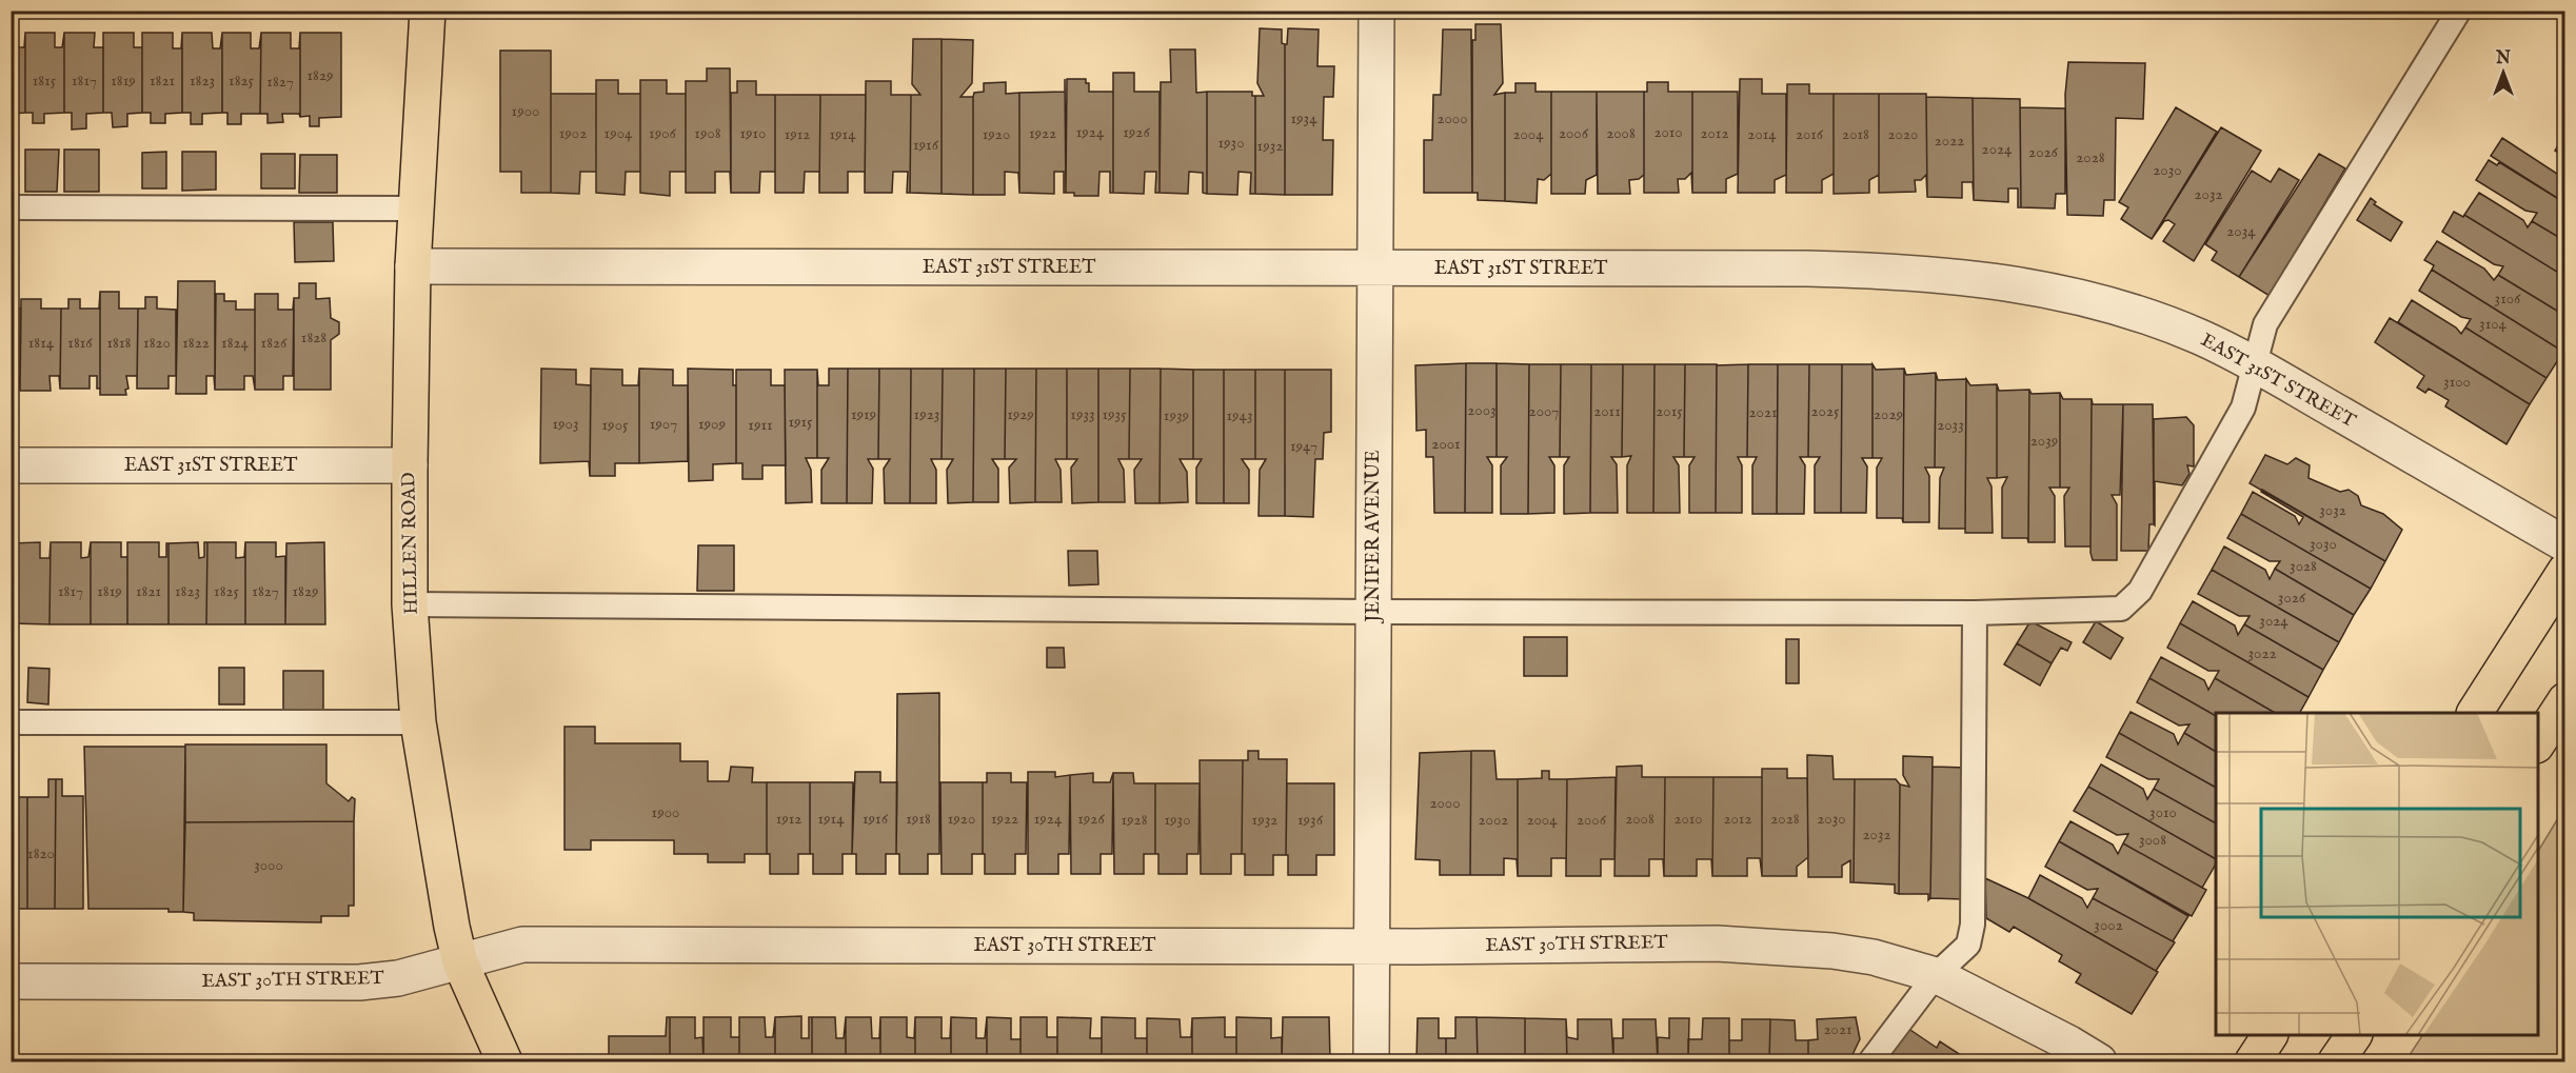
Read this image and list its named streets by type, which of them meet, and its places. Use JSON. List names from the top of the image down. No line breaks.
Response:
{"streets":{"main road":["HILLEN ROAD"],"street":["EAST 31ST STREET","JENIFER AVENUE","EAST 30TH STREET"]},"crossings":[["EAST 31ST STREET","JENIFER AVENUE"],["EAST 31ST STREET","HILLEN ROAD"],["JENIFER AVENUE","EAST 30TH STREET"],["HILLEN ROAD","EAST 30TH STREET"]],"house_numbers":["1829","1815","1817","1819","1821","1823","1825","1827","1900","1934","2000","1924","1926","2010","1902","1904","1906","1908","1910","1922","2006","2008","2012","1912","1914","1920","2004","2014","2016","2018","2020","2022","1930","1916","1932","2024","2026","2028","2030","2032","2034","3106","3104","1828","1814","1816","1818","1820","1822","1824","1826","3100","2003","2007","2011","2015","2025","2021","1919","1923","1929","1933","1935","2029","1939","1943","1915","1903","1907","1909","1905","1911","2033","2039","2001","1947","3032","3030","3028","1817","1819","1821","1823","1825","1827","1829","3026","3024","3022","2000","1900","3010","1912","1914","1916","1918","1920","1922","1924","1926","2008","2010","2012","2028","2030","1928","1930","1932","1936","2002","2004","2006","2032","3008","1820","3000","3002","2021"],"north":"top"}
